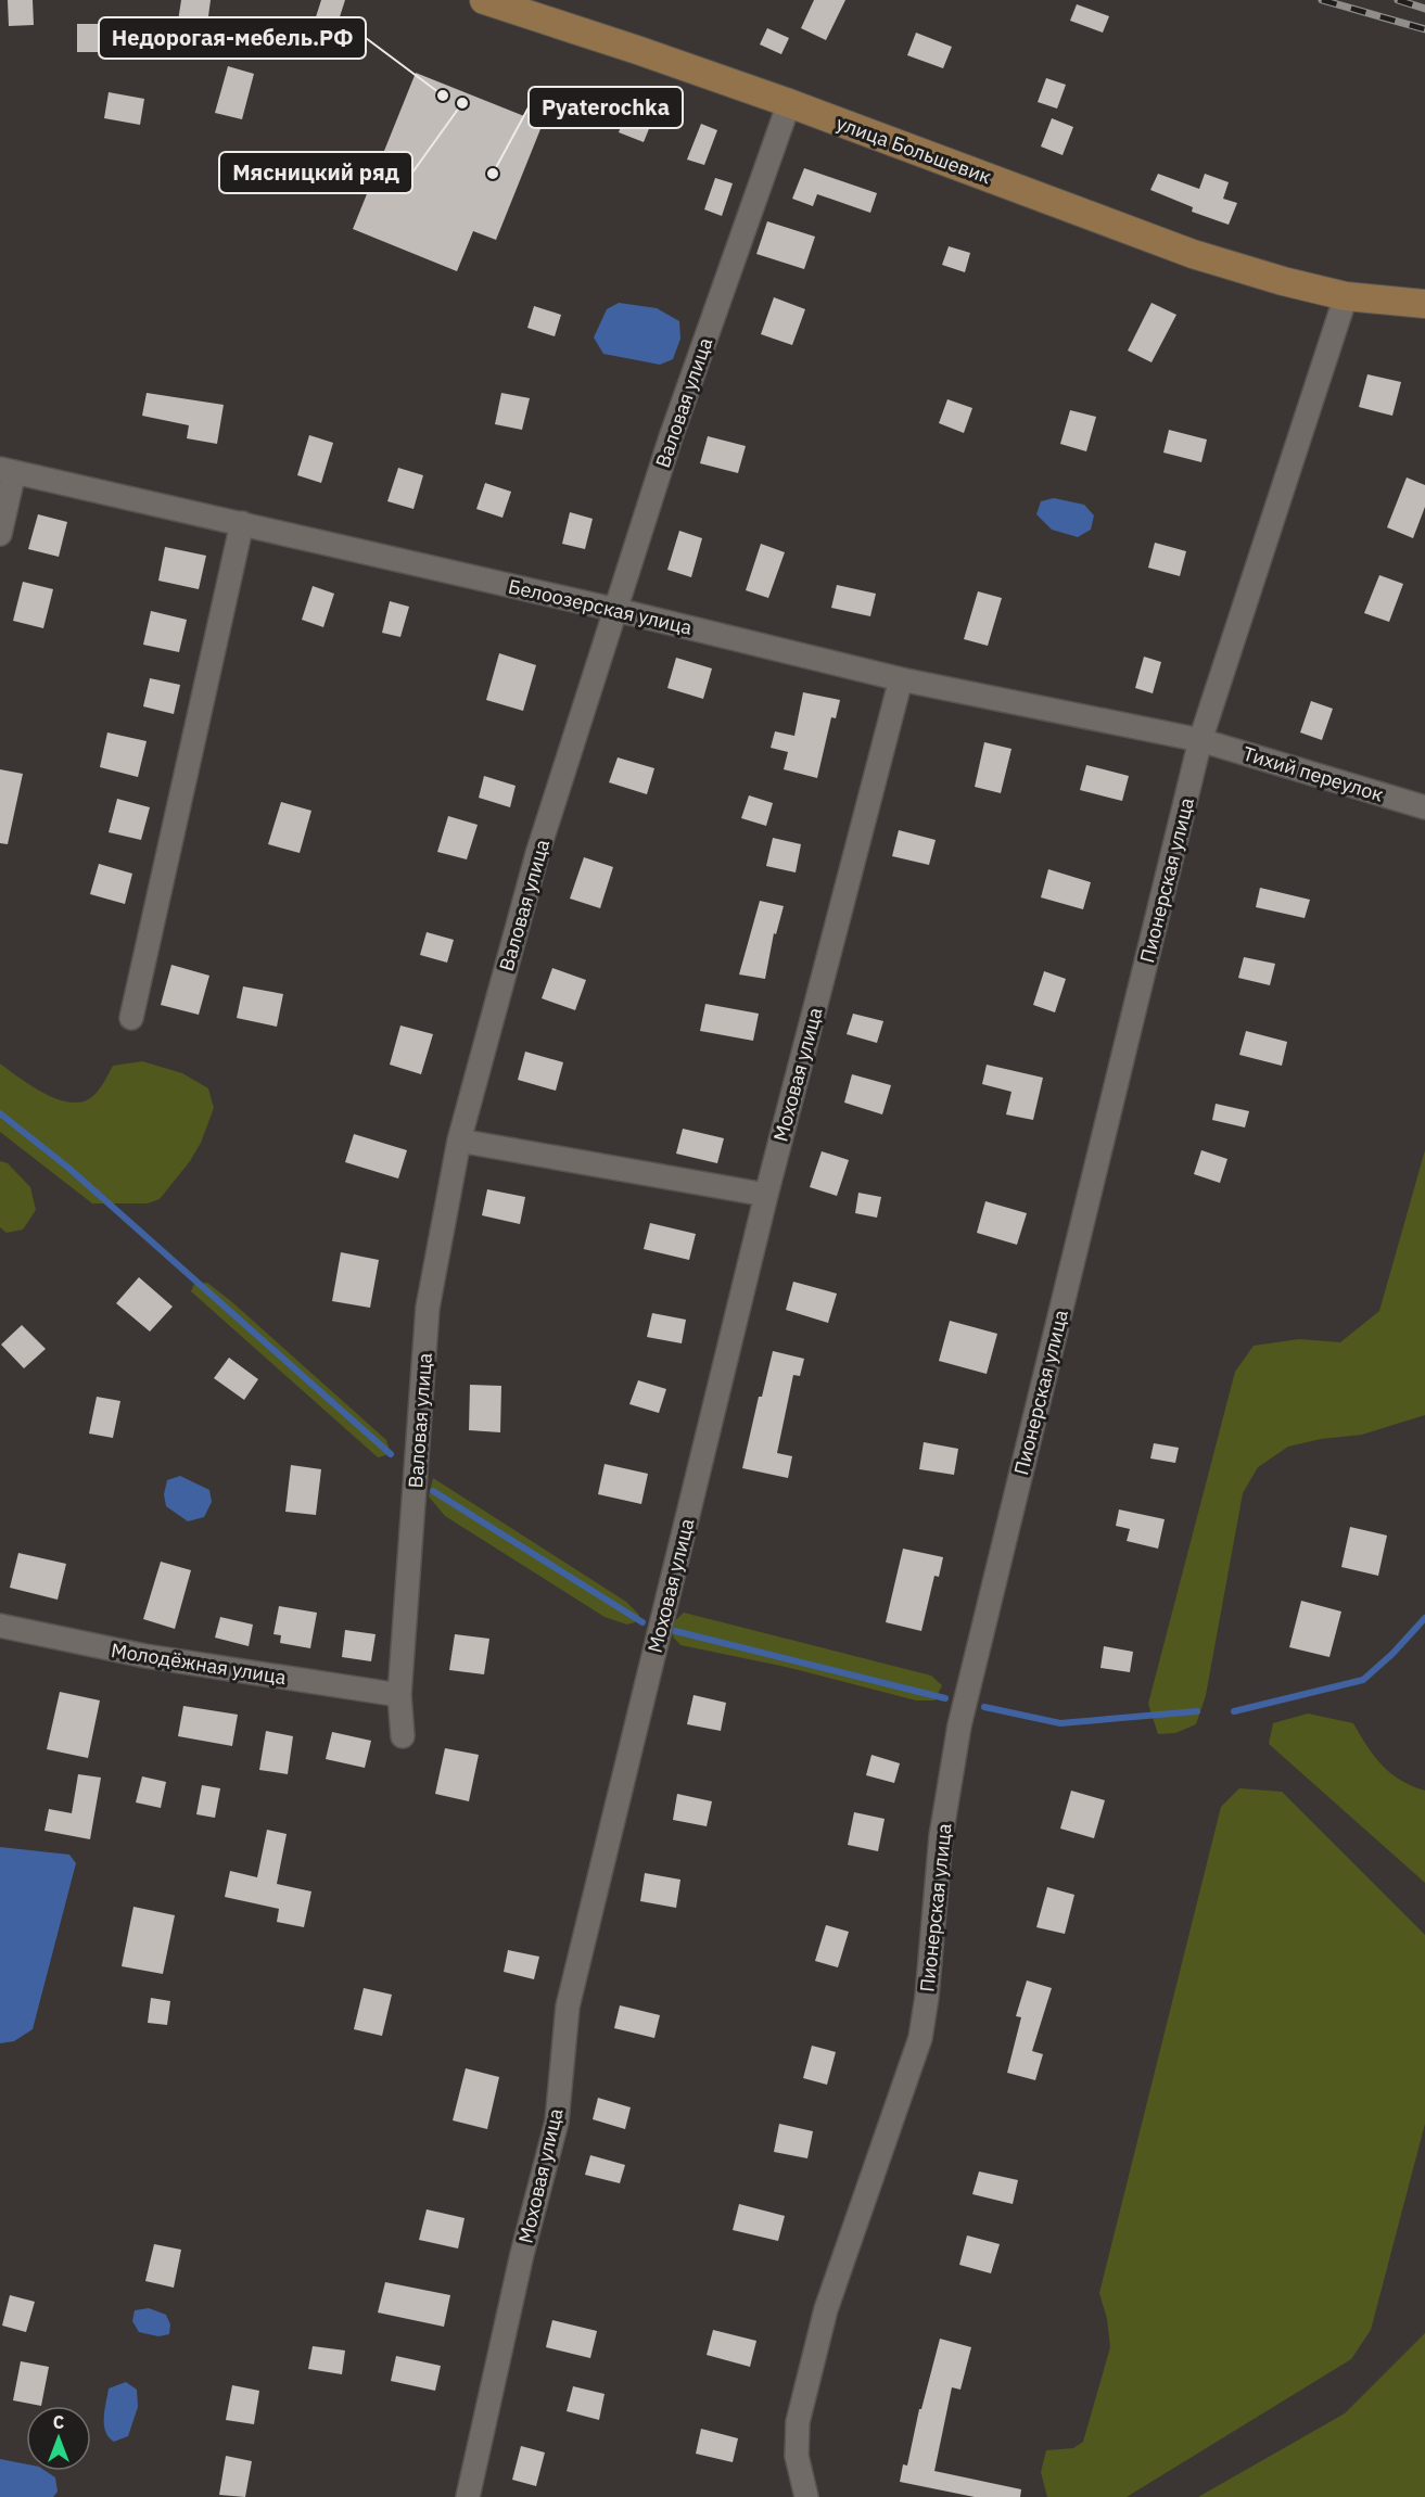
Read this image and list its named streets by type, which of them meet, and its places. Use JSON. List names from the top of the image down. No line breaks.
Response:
{"streets":{"main road":["улица Большевик"],"street":["Валовая улица","Белоозерская улица","Тихий переулок","Пионерская улица","Моховая улица","Молодёжная улица"]},"crossings":[["улица Большевик","Валовая улица"],["улица Большевик","Пионерская улица"],["Валовая улица","Белоозерская улица"],["Валовая улица","Молодёжная улица"],["Белоозерская улица","Тихий переулок"],["Белоозерская улица","Пионерская улица"],["Белоозерская улица","Моховая улица"],["Тихий переулок","Пионерская улица"]],"places":["Недорогая-мебель.РФ","Мясницкий ряд","Pyaterochka"],"north":"top"}
